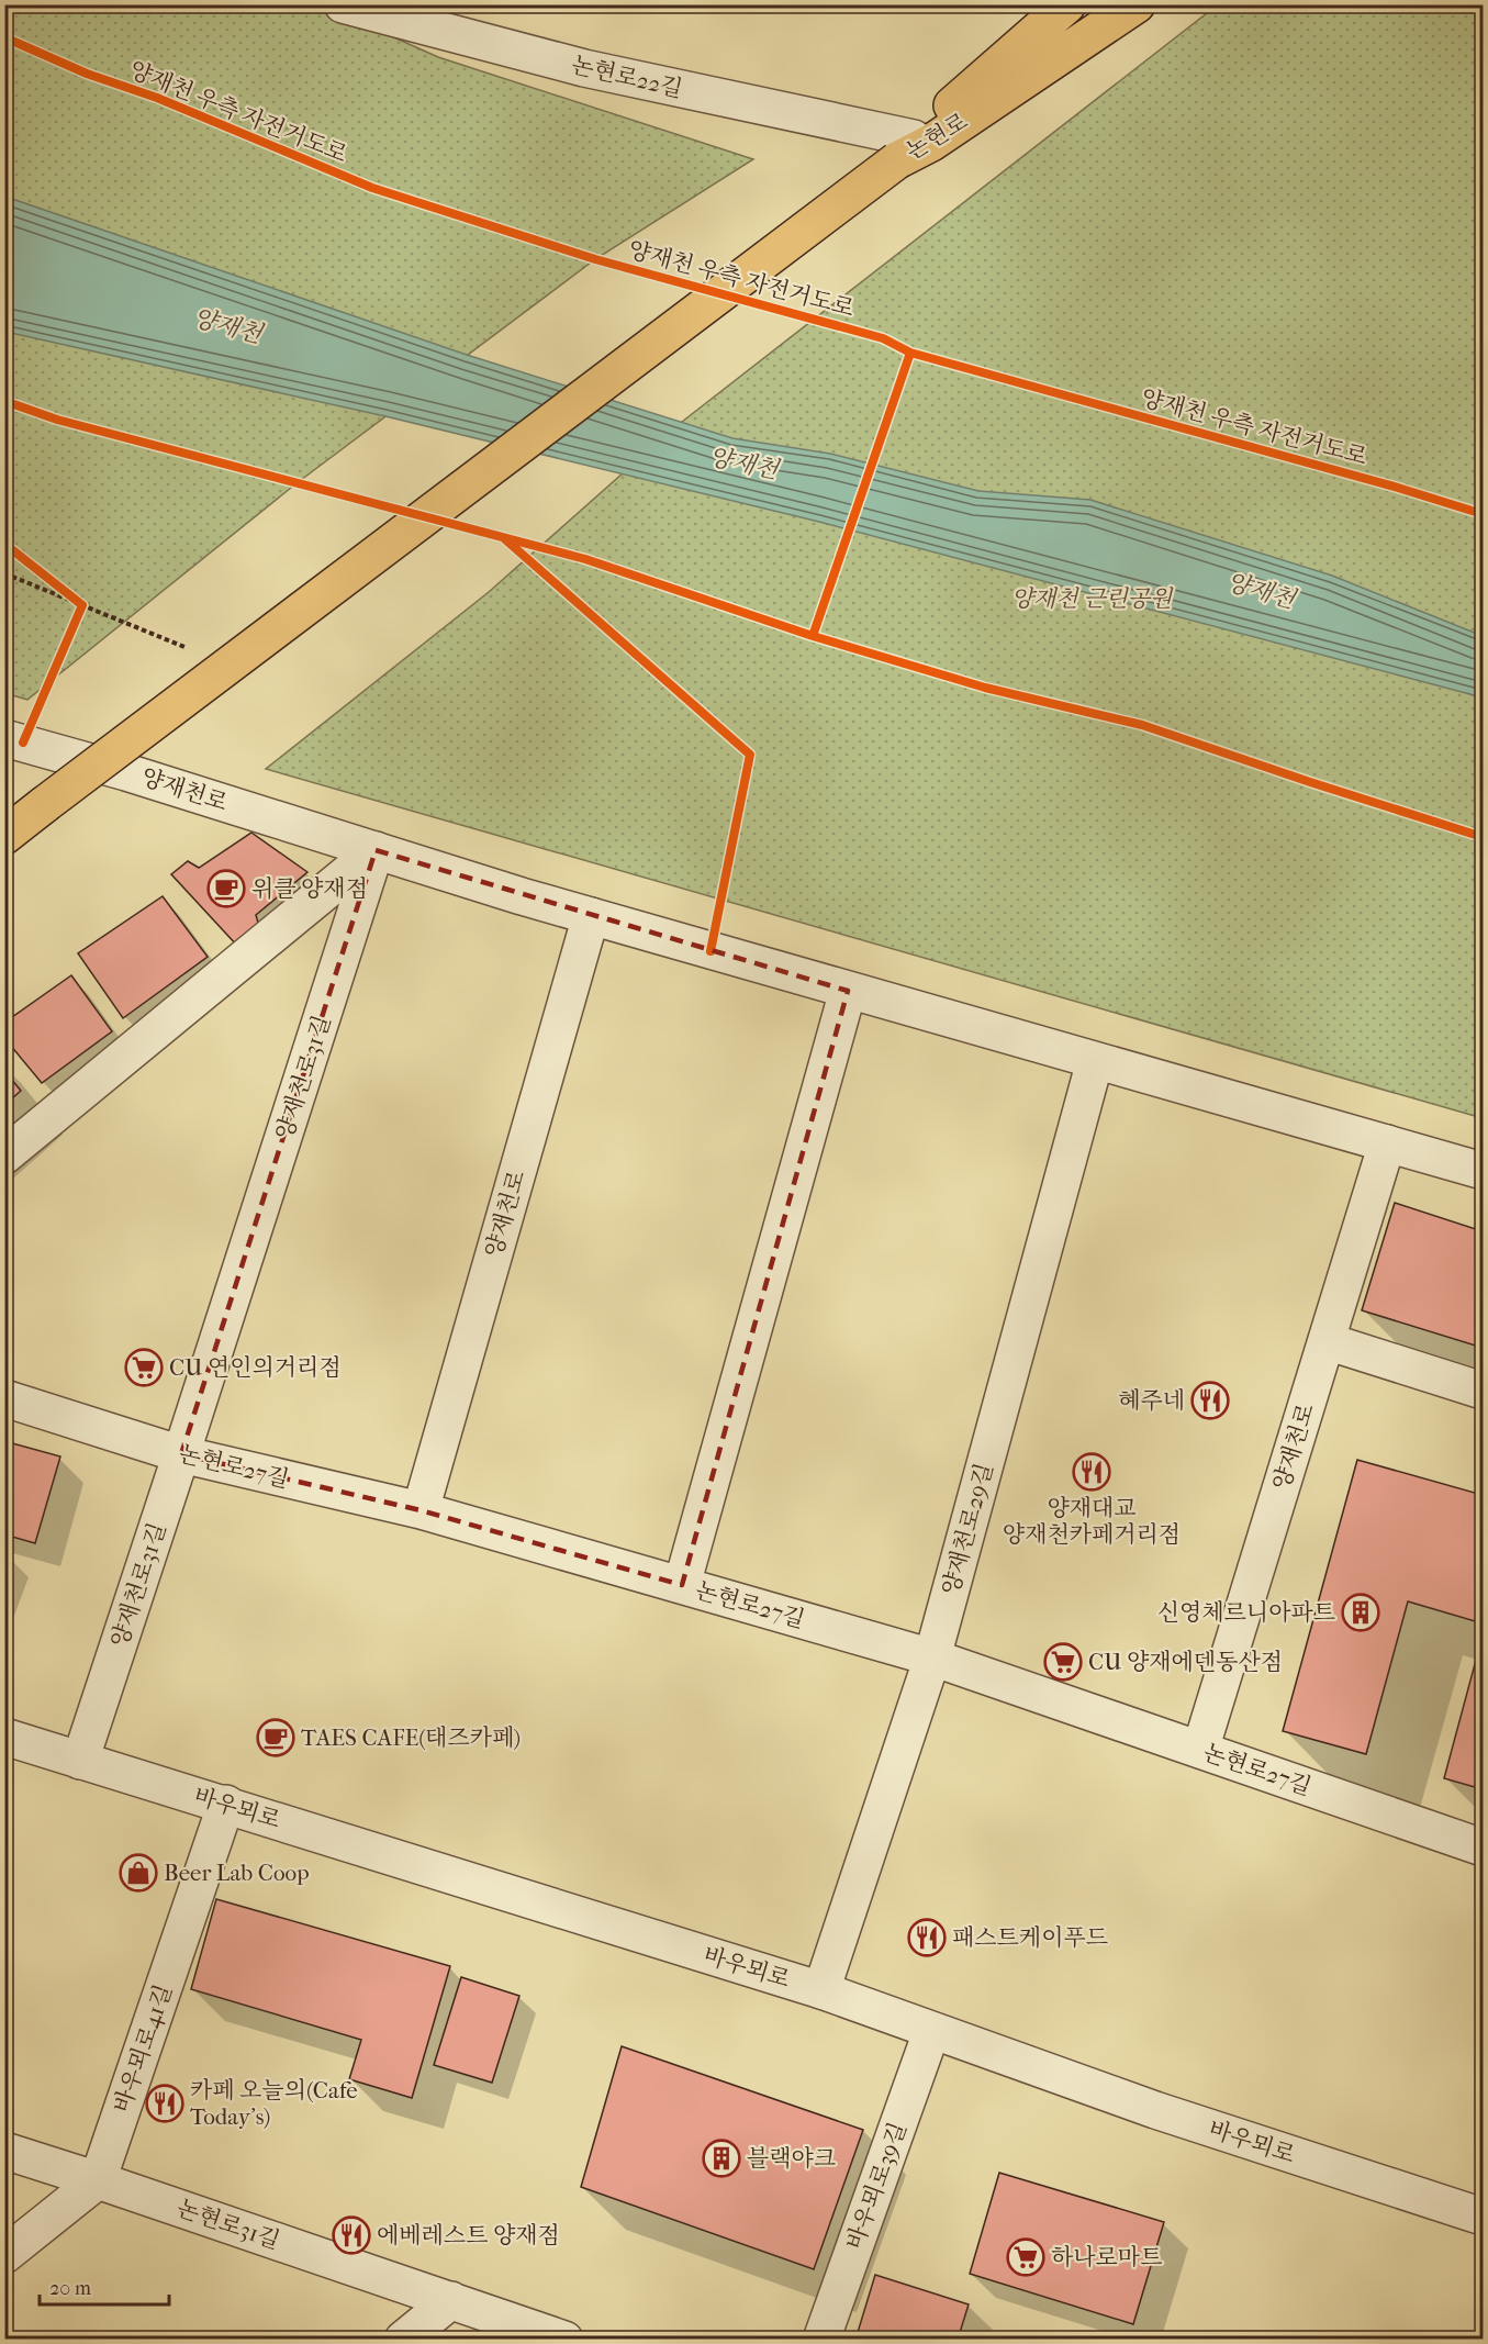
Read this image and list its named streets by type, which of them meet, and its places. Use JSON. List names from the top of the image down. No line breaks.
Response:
{"streets":{"main road":["논현로"],"street":["논현로22길","양재천로","양재천로31길","논현로27길","양재천로29길","바우뫼로","바우뫼로41길","바우뫼로39길","논현로31길"],"cycle path":["양재천 우측 자전거도로"]},"crossings":[["논현로22길","논현로"],["양재천로","양재천로31길"],["양재천로","논현로27길"],["양재천로","양재천로29길"],["양재천로31길","논현로27길"],["양재천로31길","바우뫼로"],["논현로27길","양재천로29길"],["양재천로29길","바우뫼로"],["바우뫼로","바우뫼로41길"],["바우뫼로","바우뫼로39길"],["바우뫼로41길","논현로31길"]],"water":["양재천"],"parks":["양재천 근린공원"],"places":{"cafe":["위클 양재점","TAES CAFE(태즈카페)"],"supermarket":["CU 연인의거리점","CU 양재에덴동산점","하나로마트"],"restaurant":["혜주네","양재대교 양재천카페거리점","패스트케이푸드","카페 오늘의(Cafe Today's)","에베레스트 양재점"],"building":["신영체르니아파트","블랙야크"],"shop":["Beer Lab Coop"]},"scale_bar":"20 m"}
